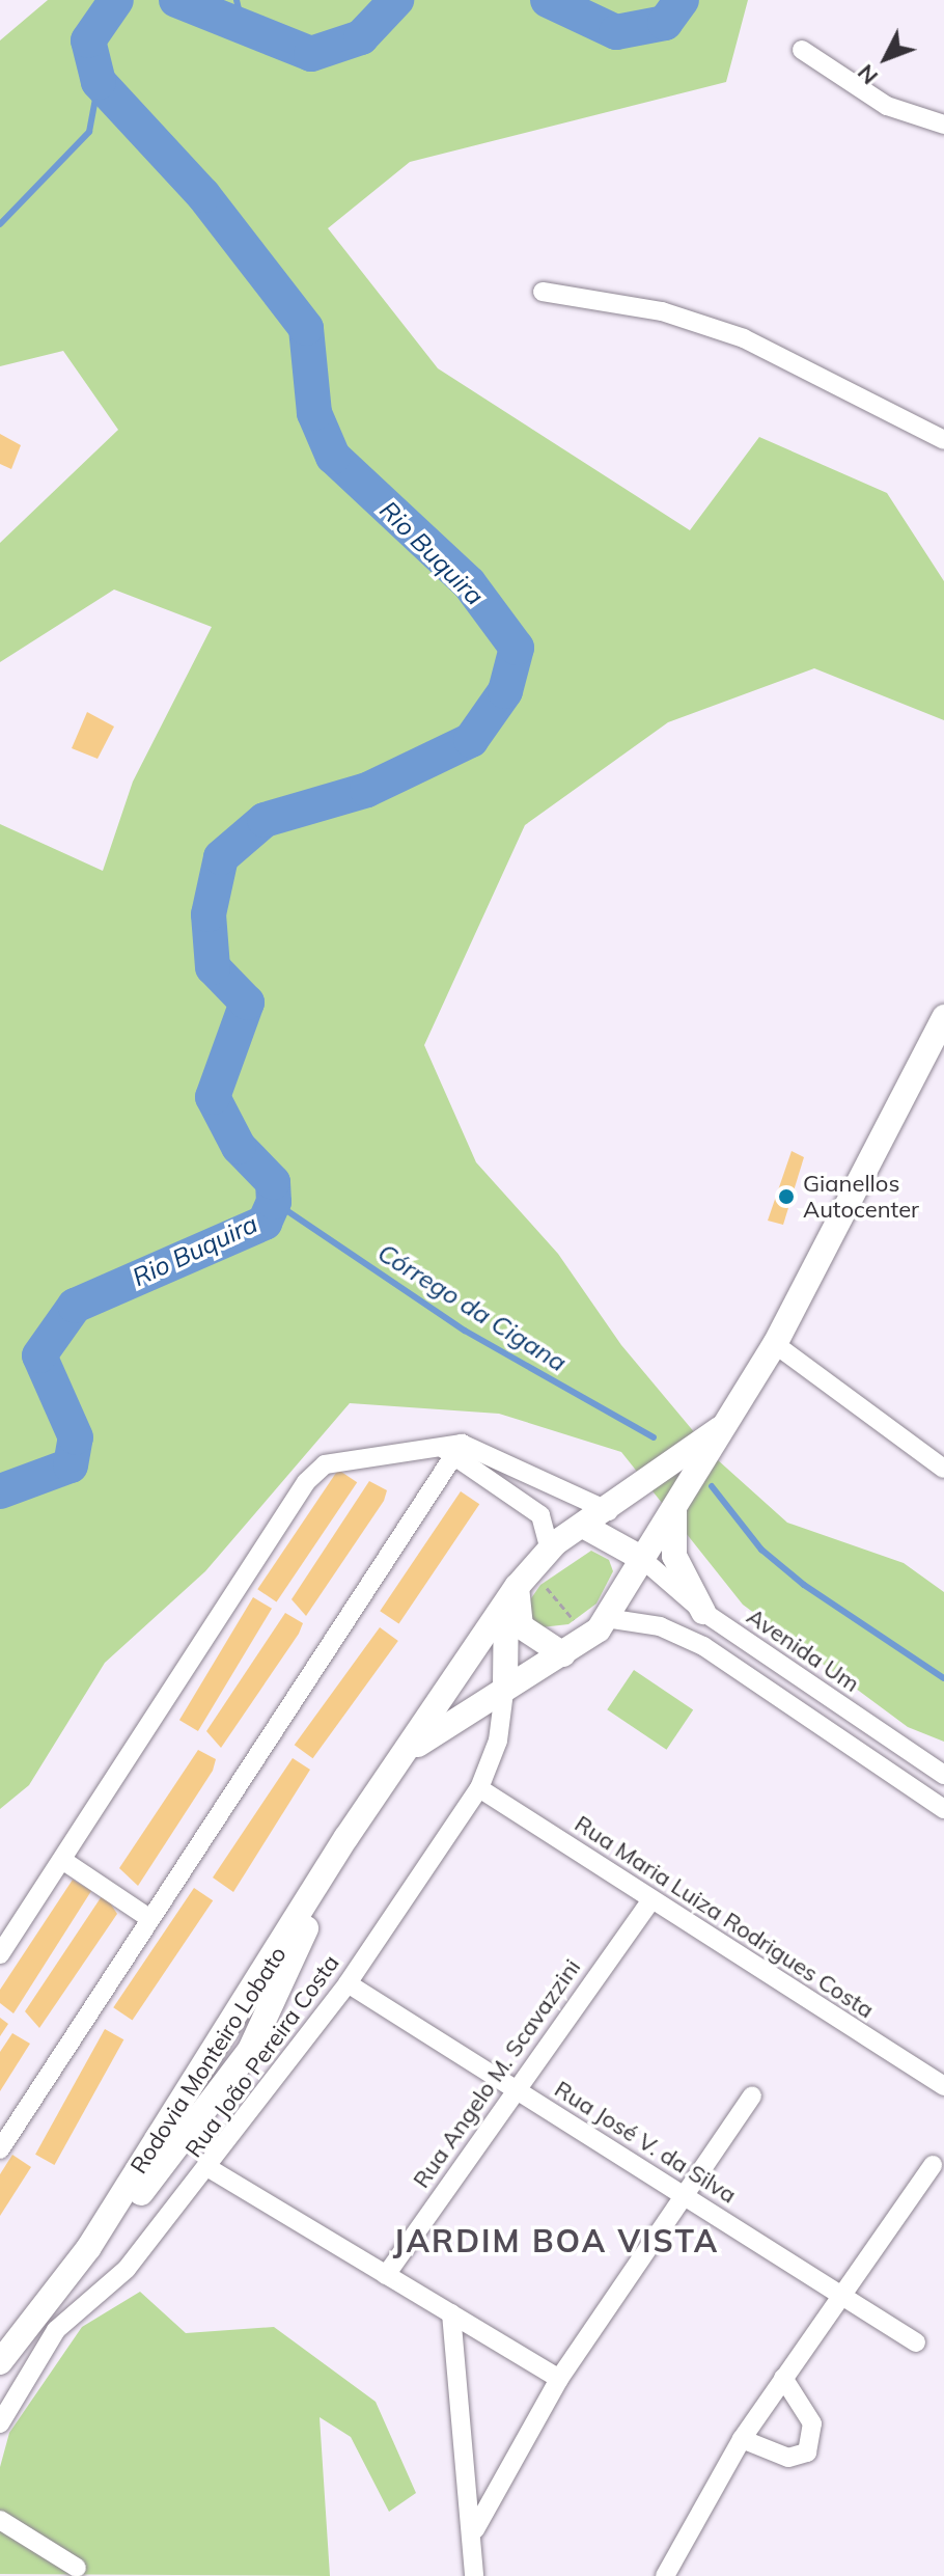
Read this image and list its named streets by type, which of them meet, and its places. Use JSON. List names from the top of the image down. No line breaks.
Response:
{"streets":{"main road":["Rodovia Monteiro Lobato"],"street":["Avenida Um","Rua Maria Luiza Rodrigues Costa","Rua João Pereira Costa","Rua Angelo M. Scavazzini","Rua José V. da Silva"]},"crossings":[["Avenida Um","Rodovia Monteiro Lobato"],["Rua Maria Luiza Rodrigues Costa","Rua João Pereira Costa"],["Rua Maria Luiza Rodrigues Costa","Rua Angelo M. Scavazzini"],["Rua João Pereira Costa","Rodovia Monteiro Lobato"],["Rua João Pereira Costa","Rua José V. da Silva"],["Rua Angelo M. Scavazzini","Rua José V. da Silva"]],"districts":["JARDIM BOA VISTA"],"water":["Rio Buquira","Córrego da Cigana"],"places":["Gianellos Autocenter"],"north":"bottom left"}
